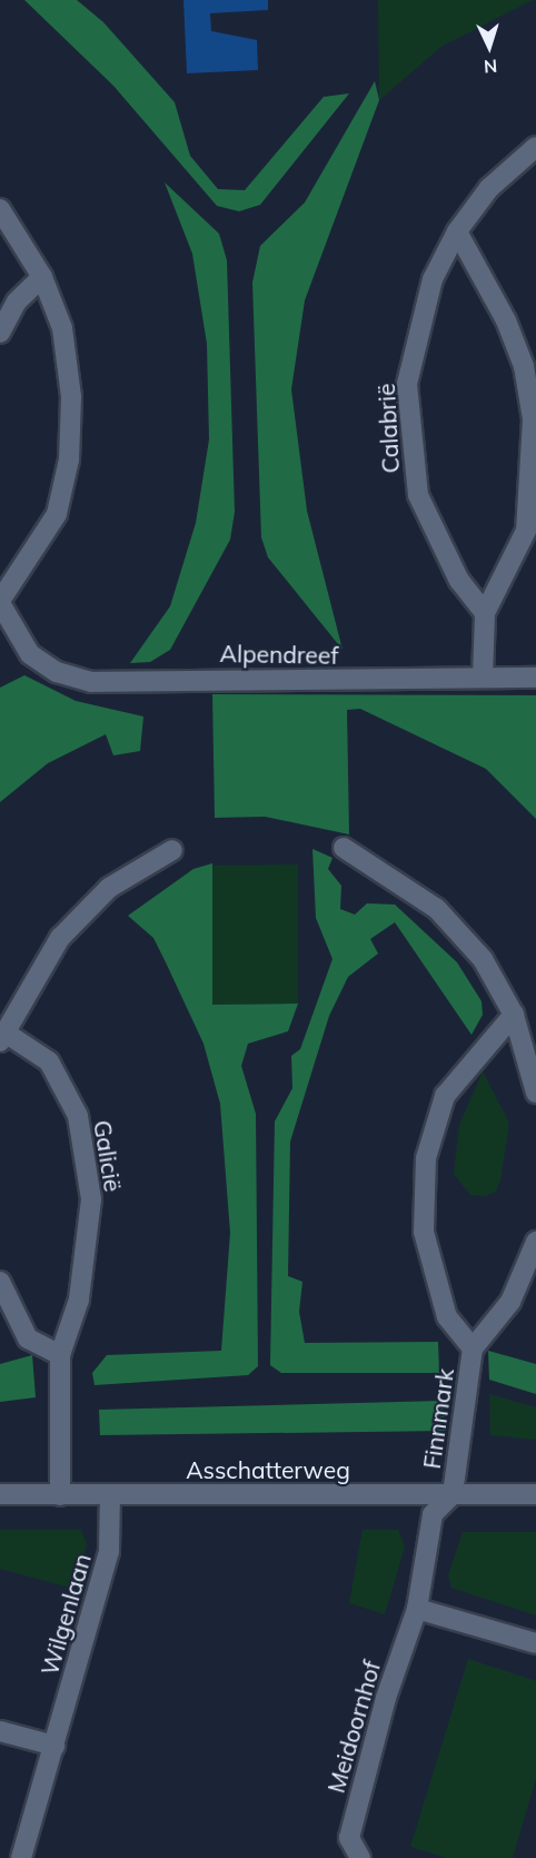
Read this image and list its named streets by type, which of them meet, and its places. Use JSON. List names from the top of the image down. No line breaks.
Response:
{"streets":{"street":["Calabrië","Alpendreef","Galicië","Finnmark","Asschatterweg","Wilgenlaan","Meidoornhof"]},"crossings":[["Galicië","Asschatterweg"],["Finnmark","Asschatterweg"],["Finnmark","Meidoornhof"],["Asschatterweg","Wilgenlaan"],["Asschatterweg","Meidoornhof"]],"north":"bottom"}
